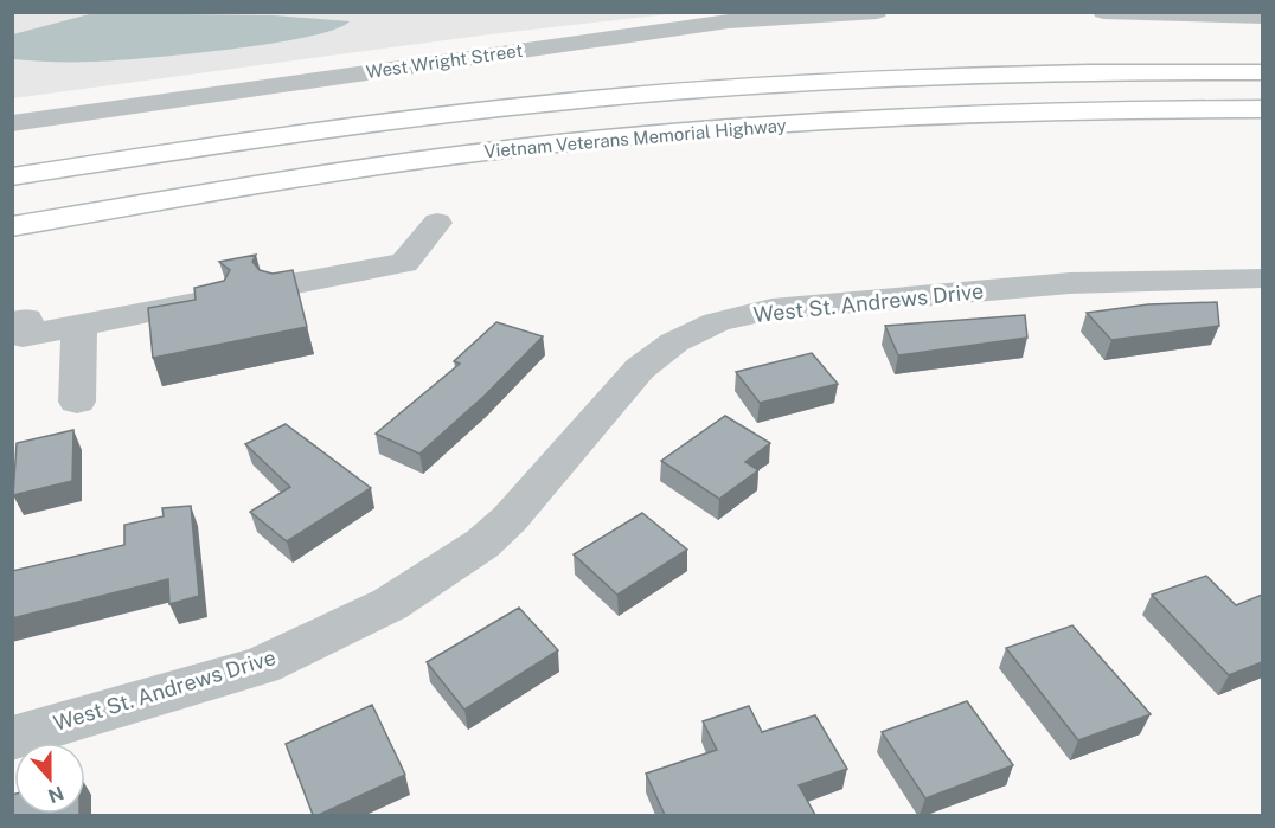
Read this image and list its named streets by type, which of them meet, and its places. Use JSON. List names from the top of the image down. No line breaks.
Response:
{"streets":{"highway":["Vietnam Veterans Memorial Highway"],"street":["West Wright Street","West St. Andrews Drive"]},"north":"bottom"}
